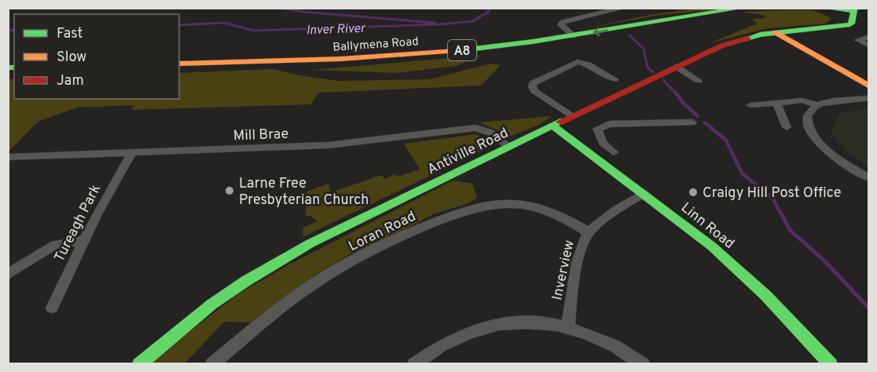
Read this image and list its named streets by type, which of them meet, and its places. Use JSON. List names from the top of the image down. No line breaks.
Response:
{"streets":{"main road":["Ballymena Road","A8","Antiville Road","Linn Road"],"street":["Mill Brae","Tureagh Park","Loran Road","Inverview"]},"crossings":[["Ballymena Road","A8"],["Mill Brae","Antiville Road"],["Mill Brae","Tureagh Park"],["Antiville Road","Linn Road"],["Linn Road","Inverview"],["Loran Road","Inverview"]],"water":["Inver River"],"places":["Larne Free Presbyterian Church","Craigy Hill Post Office"],"legend":["Fast","Slow","Jam"]}
